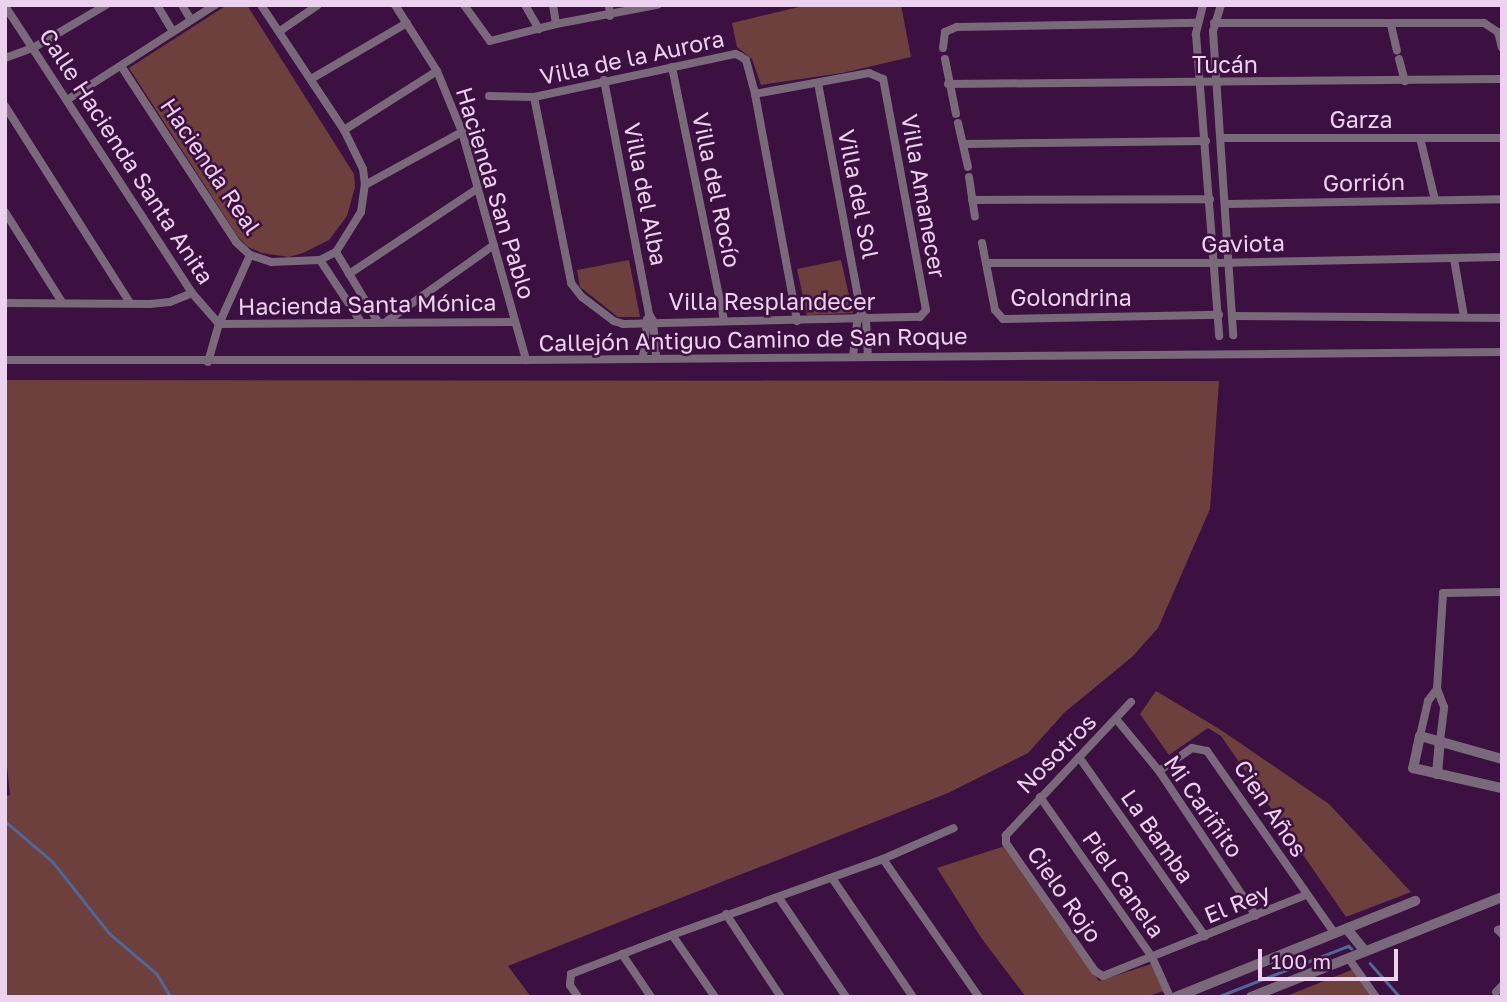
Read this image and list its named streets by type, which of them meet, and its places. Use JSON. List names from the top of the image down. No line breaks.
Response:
{"streets":{"street":["Villa de la Aurora","Tucán","Garza","Calle Hacienda Santa Anita","Hacienda Real","Gorrión","Villa del Rocío","Hacienda San Pablo","Villa del Alba","Villa del Sol","Villa Amanecer","Gaviota","Golondrina","Villa Resplandecer","Hacienda Santa Mónica","Callejón Antiguo Camino de San Roque","Nosotros","Mi Cariñito","Cien Años","La Bamba","Piel Canela","Cielo Rojo","El Rey"]},"crossings":[["Villa de la Aurora","Villa del Rocío"],["Villa de la Aurora","Villa del Alba"],["Villa de la Aurora","Villa Resplandecer"],["Calle Hacienda Santa Anita","Hacienda Santa Mónica"],["Villa del Rocío","Villa Resplandecer"],["Hacienda San Pablo","Hacienda Santa Mónica"],["Hacienda San Pablo","Callejón Antiguo Camino de San Roque"],["Villa del Alba","Villa Resplandecer"],["Villa del Alba","Callejón Antiguo Camino de San Roque"],["Villa del Sol","Villa Amanecer"],["Villa del Sol","Villa Resplandecer"],["Villa del Sol","Callejón Antiguo Camino de San Roque"],["Villa Amanecer","Villa Resplandecer"],["Gaviota","Golondrina"],["Nosotros","Mi Cariñito"],["Nosotros","La Bamba"],["Nosotros","Piel Canela"],["Nosotros","Cielo Rojo"],["Mi Cariñito","Cien Años"],["Mi Cariñito","El Rey"],["Cien Años","El Rey"],["La Bamba","El Rey"],["Piel Canela","El Rey"],["Cielo Rojo","El Rey"]],"scale_bar":"100 m"}
